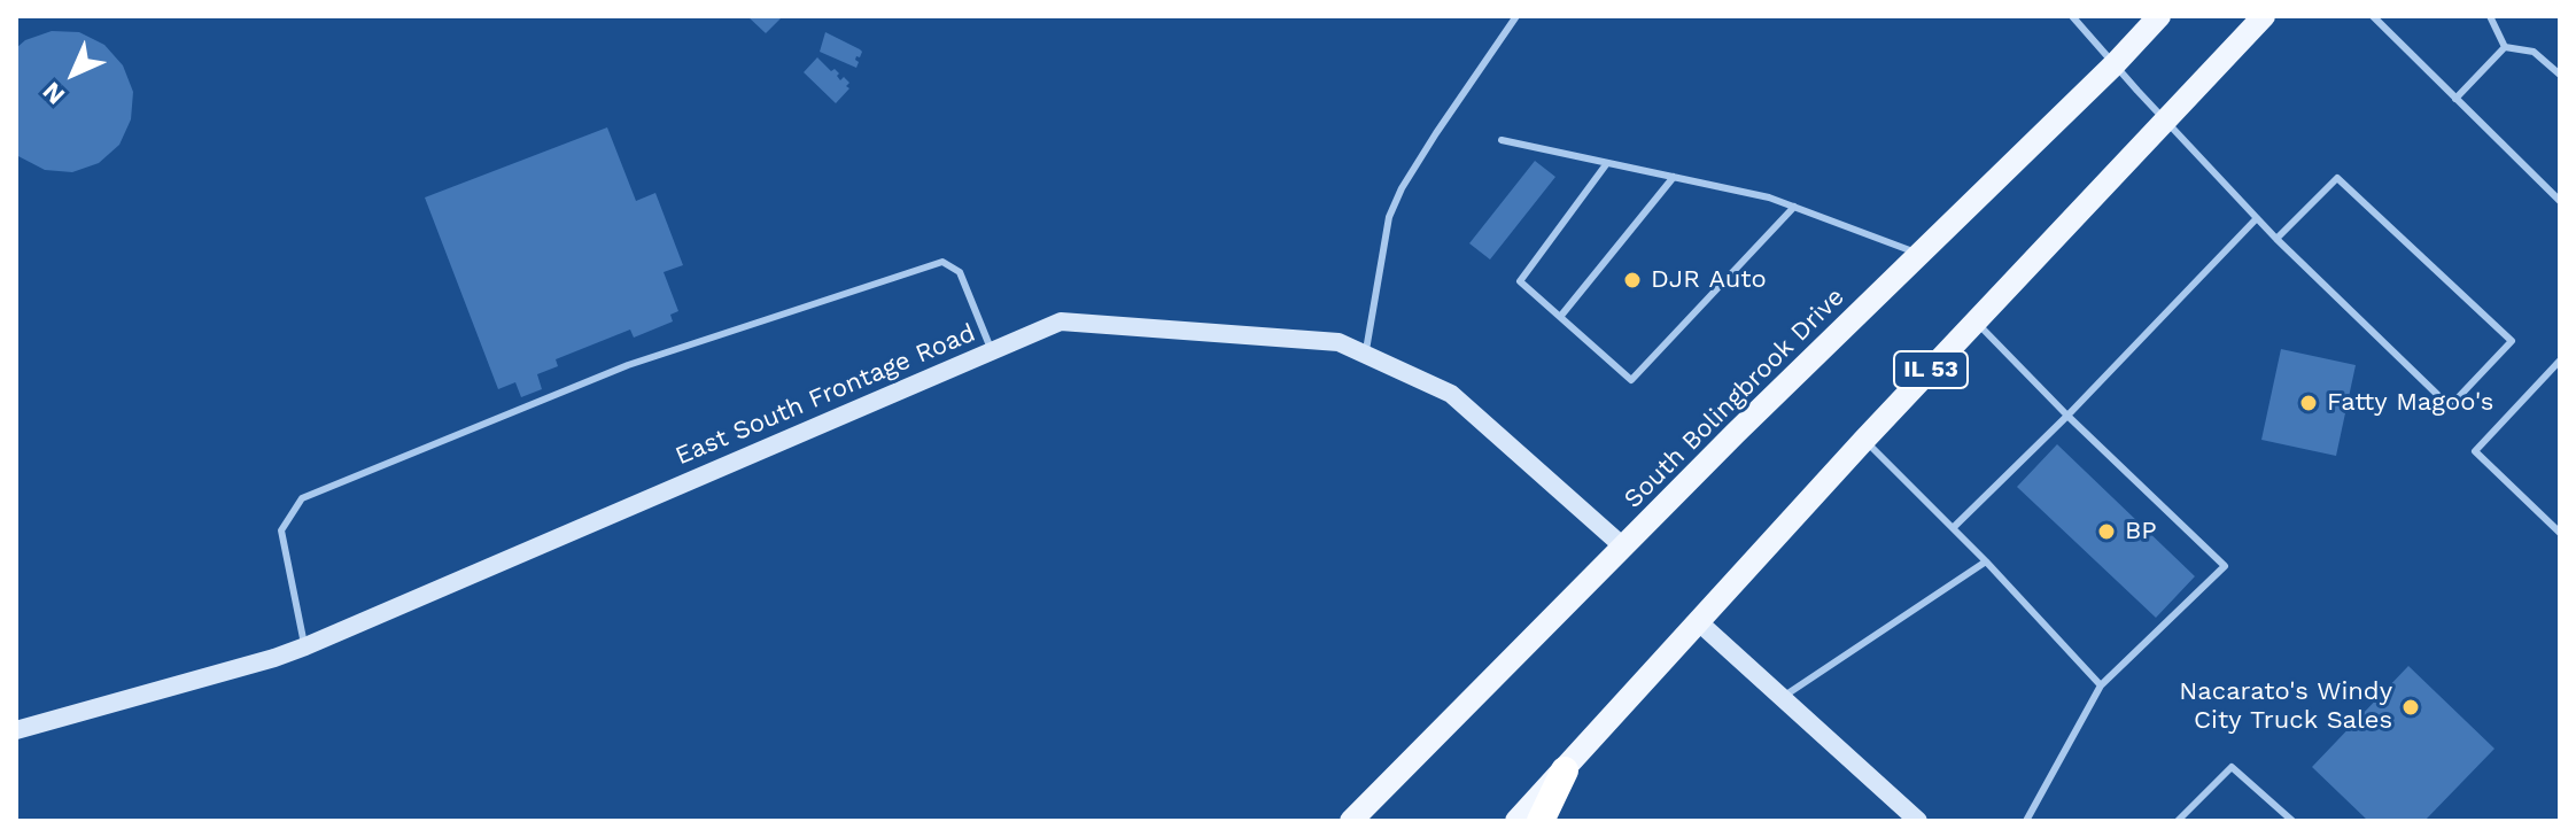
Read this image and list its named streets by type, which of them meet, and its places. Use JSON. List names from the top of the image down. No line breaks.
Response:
{"streets":{"main road":["IL 53","South Bolingbrook Drive"],"street":["East South Frontage Road"]},"crossings":[["East South Frontage Road","South Bolingbrook Drive"]],"places":["DJR Auto","Fatty Magoo's","BP","Nacarato's Windy City Truck Sales"],"north":"bottom left"}
